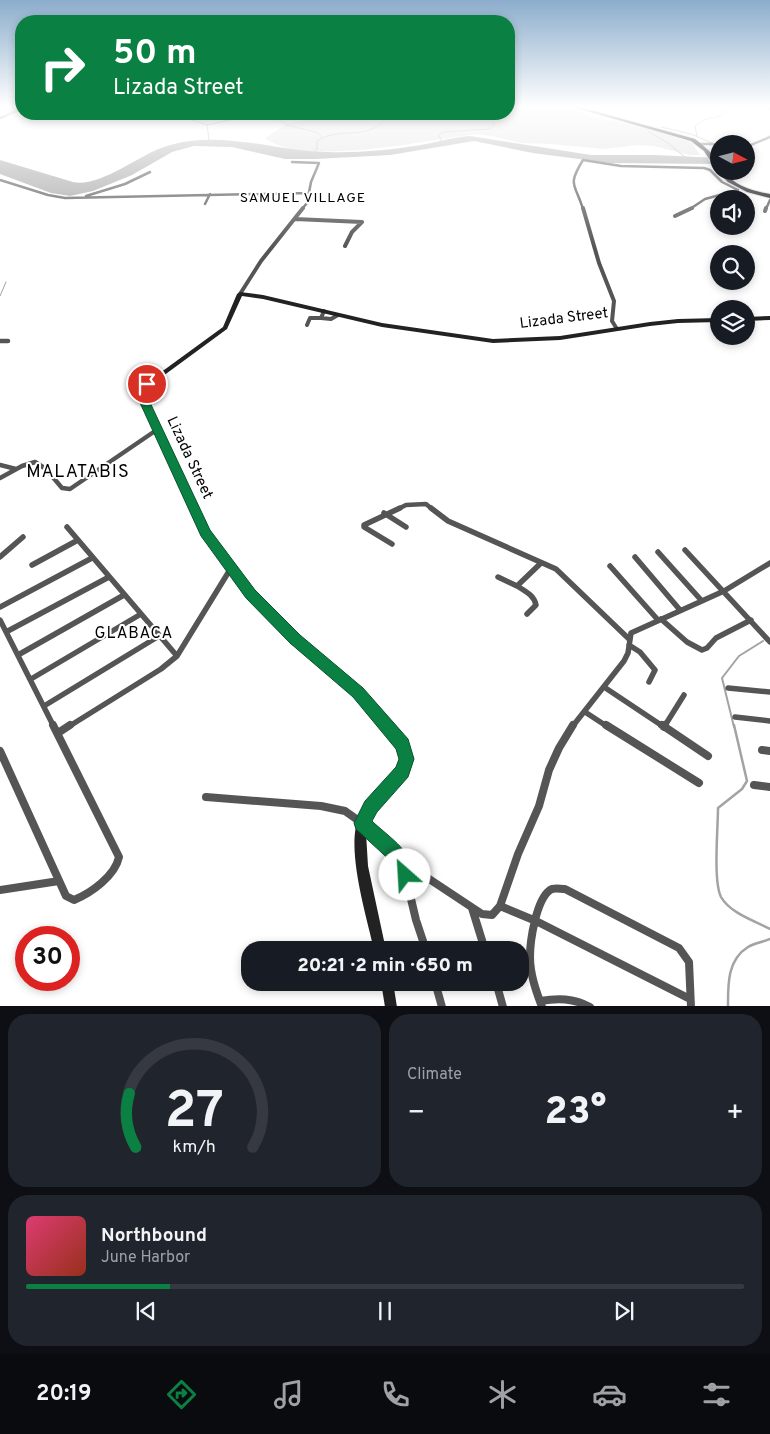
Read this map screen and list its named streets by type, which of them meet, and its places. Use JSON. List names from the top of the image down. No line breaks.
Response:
{"streets":{"street":["Lizada Street"]},"districts":["SAMUEL VILLAGE","MALATABIS","GLABACA"],"north":"right","page":{"turn":["50 m","Lizada Street"],"limit":"30","trip":"20:21 · 2 min · 650 m","tile":"Climate","heat":["−","23°","+"],"song":["Northbound","June Harbor"],"tabs":"20:19","gauge":["27","km/h"]}}
